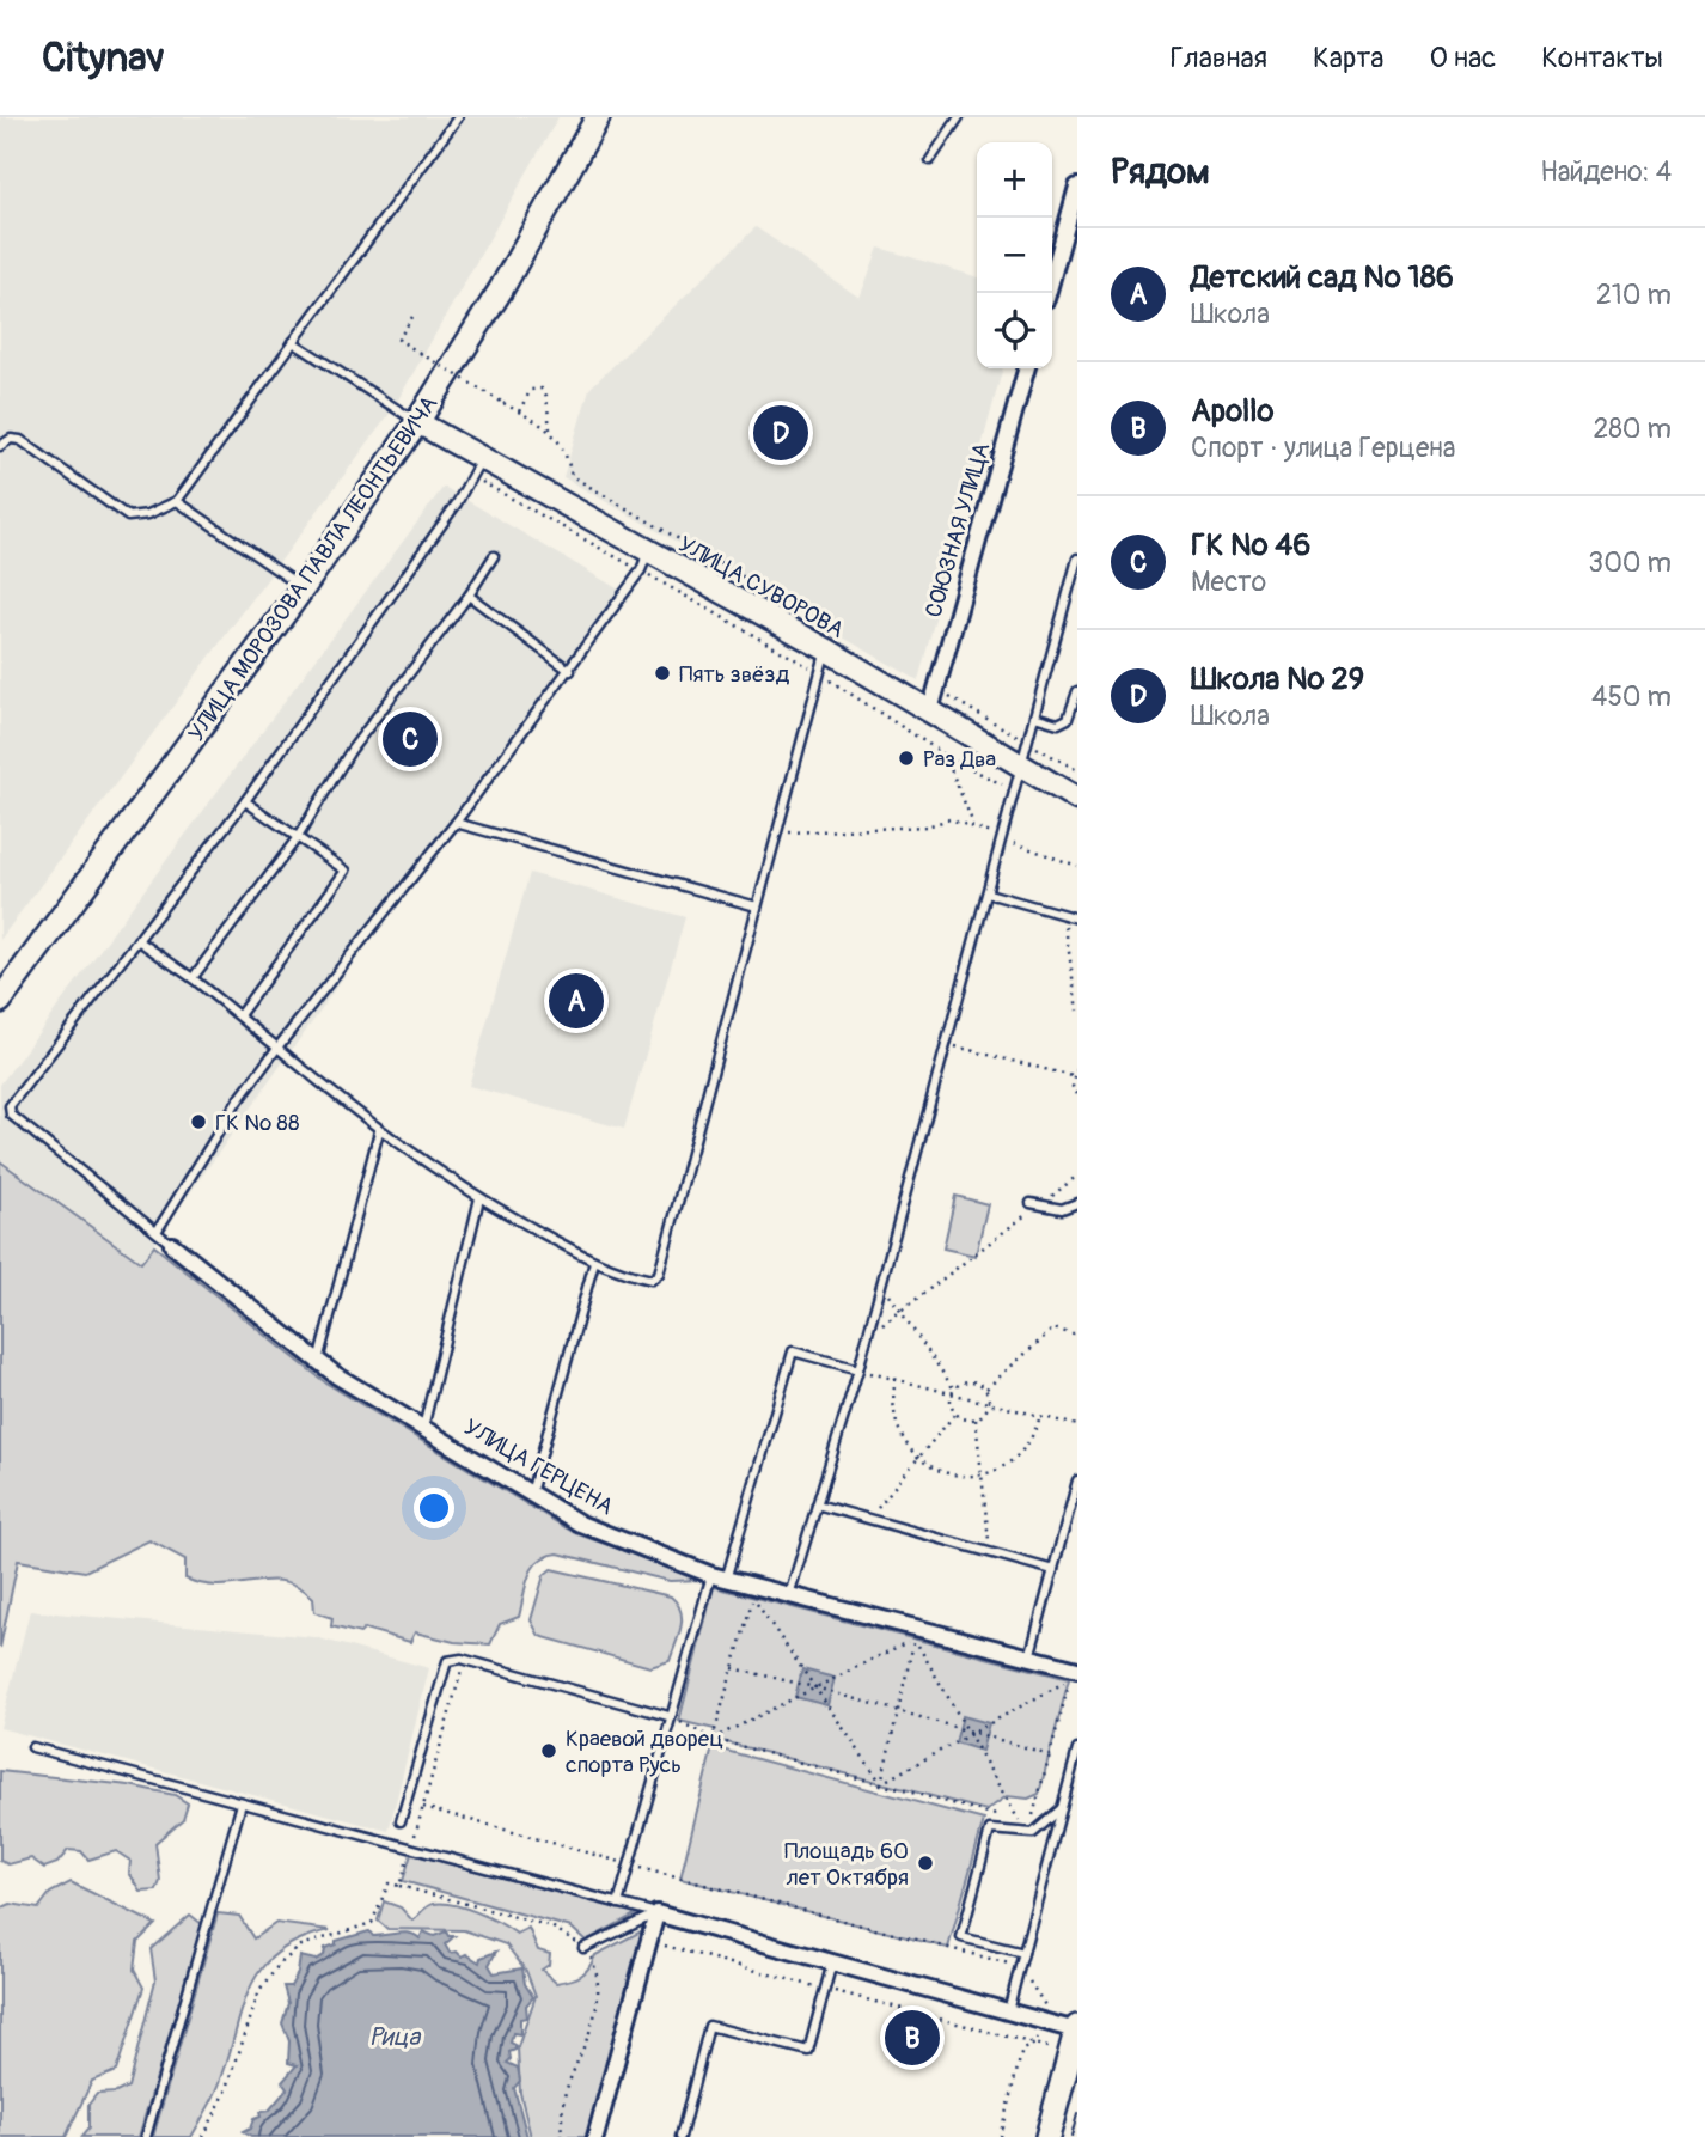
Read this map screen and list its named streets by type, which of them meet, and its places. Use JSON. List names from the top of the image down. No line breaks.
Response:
{"streets":{"main road":["УЛИЦА МОРОЗОВА ПАВЛА ЛЕОНТЬЕВИЧА","УЛИЦА СУВОРОВА"],"street":["СОЮЗНАЯ УЛИЦА","УЛИЦА ГЕРЦЕНА"]},"crossings":[["СОЮЗНАЯ УЛИЦА","УЛИЦА СУВОРОВА"],["УЛИЦА МОРОЗОВА ПАВЛА ЛЕОНТЬЕВИЧА","УЛИЦА СУВОРОВА"]],"water":["Рица"],"places":["Пять звёзд","Раз Два","ГК № 88","Краевой дворец спорта Русь","Площадь 60 лет Октября"],"page":{"header":"Citynav","nav":["Главная","Карта","О нас","Контакты"],"heading":["Рядом","Найдено: 4"],"map_buttons":["+","−"],"list":[{"mark":"A","name":"Детский сад № 186","note":"Школа","value":"210 m"},{"mark":"B","name":"Apollo","note":"Спорт · улица Герцена","value":"280 m"},{"mark":"C","name":"ГК № 46","note":"Место","value":"300 m"},{"mark":"D","name":"Школа № 29","note":"Школа","value":"450 m"}],"pins":["D","C","A","B"]}}
